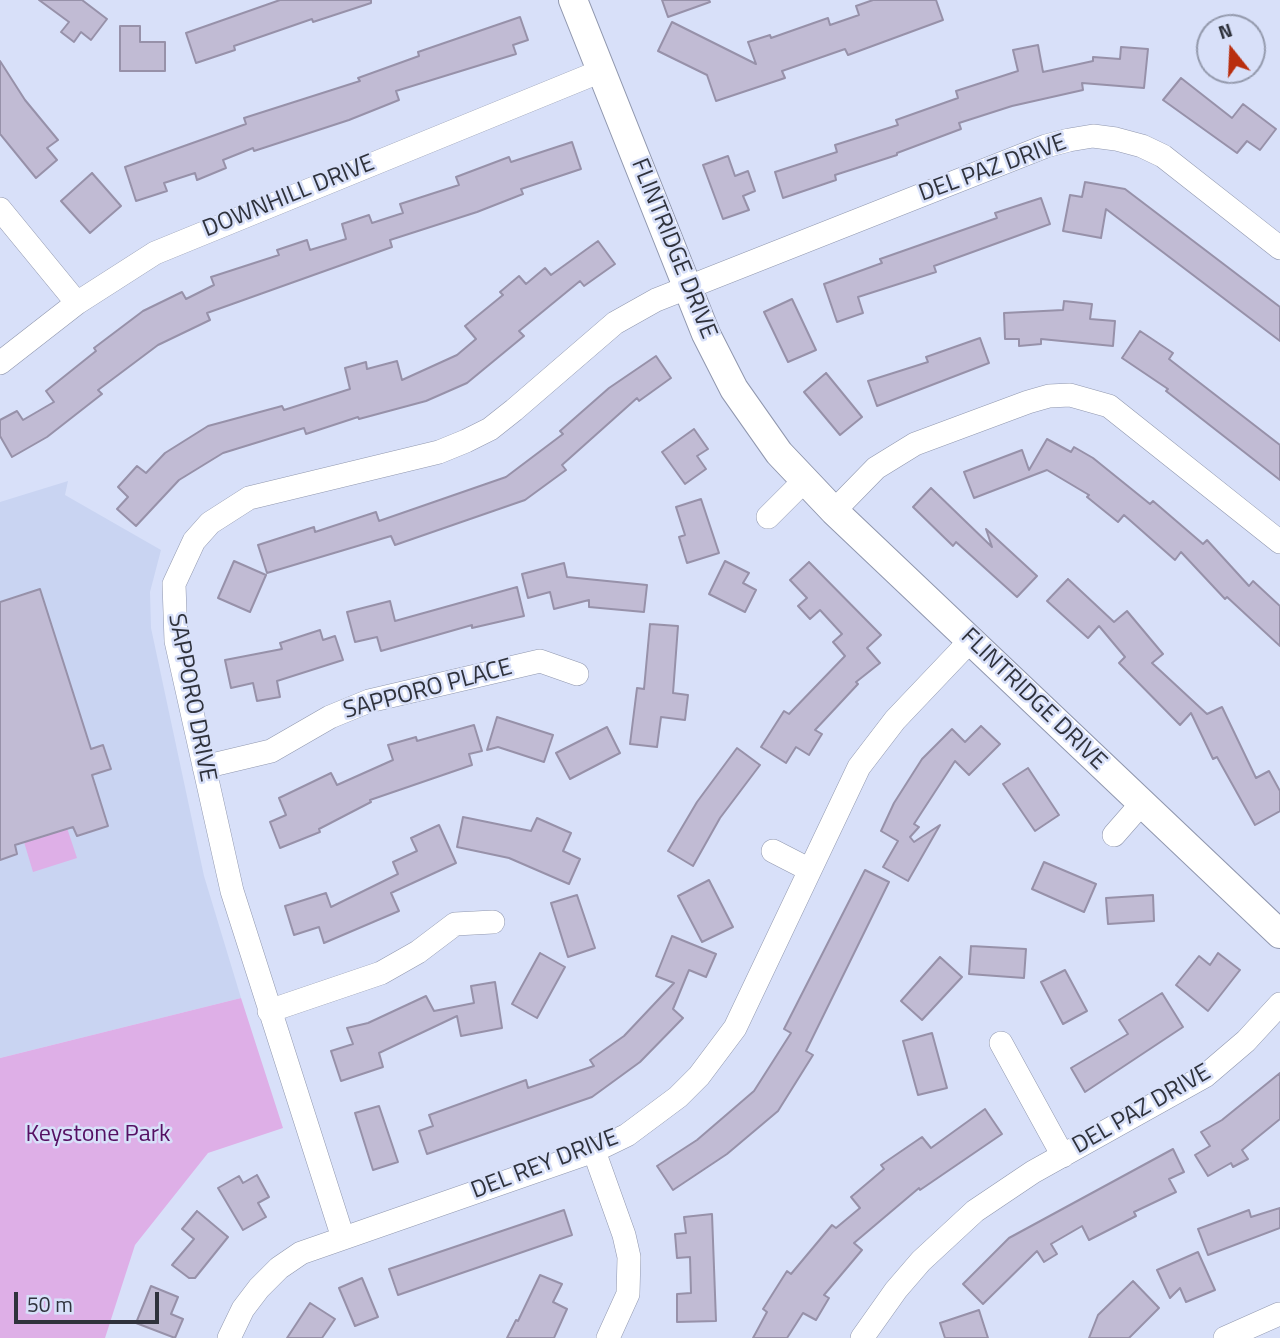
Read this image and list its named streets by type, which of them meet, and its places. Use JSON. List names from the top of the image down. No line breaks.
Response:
{"streets":{"street":["DEL PAZ DRIVE","DOWNHILL DRIVE","FLINTRIDGE DRIVE","SAPPORO PLACE","SAPPORO DRIVE","DEL REY DRIVE"]},"crossings":[["DEL PAZ DRIVE","FLINTRIDGE DRIVE"],["DEL PAZ DRIVE","SAPPORO DRIVE"],["DOWNHILL DRIVE","FLINTRIDGE DRIVE"],["FLINTRIDGE DRIVE","SAPPORO DRIVE"],["FLINTRIDGE DRIVE","DEL REY DRIVE"],["SAPPORO PLACE","SAPPORO DRIVE"],["SAPPORO DRIVE","DEL REY DRIVE"]],"parks":["Keystone Park"],"scale_bar":"50 m","north":"top"}
